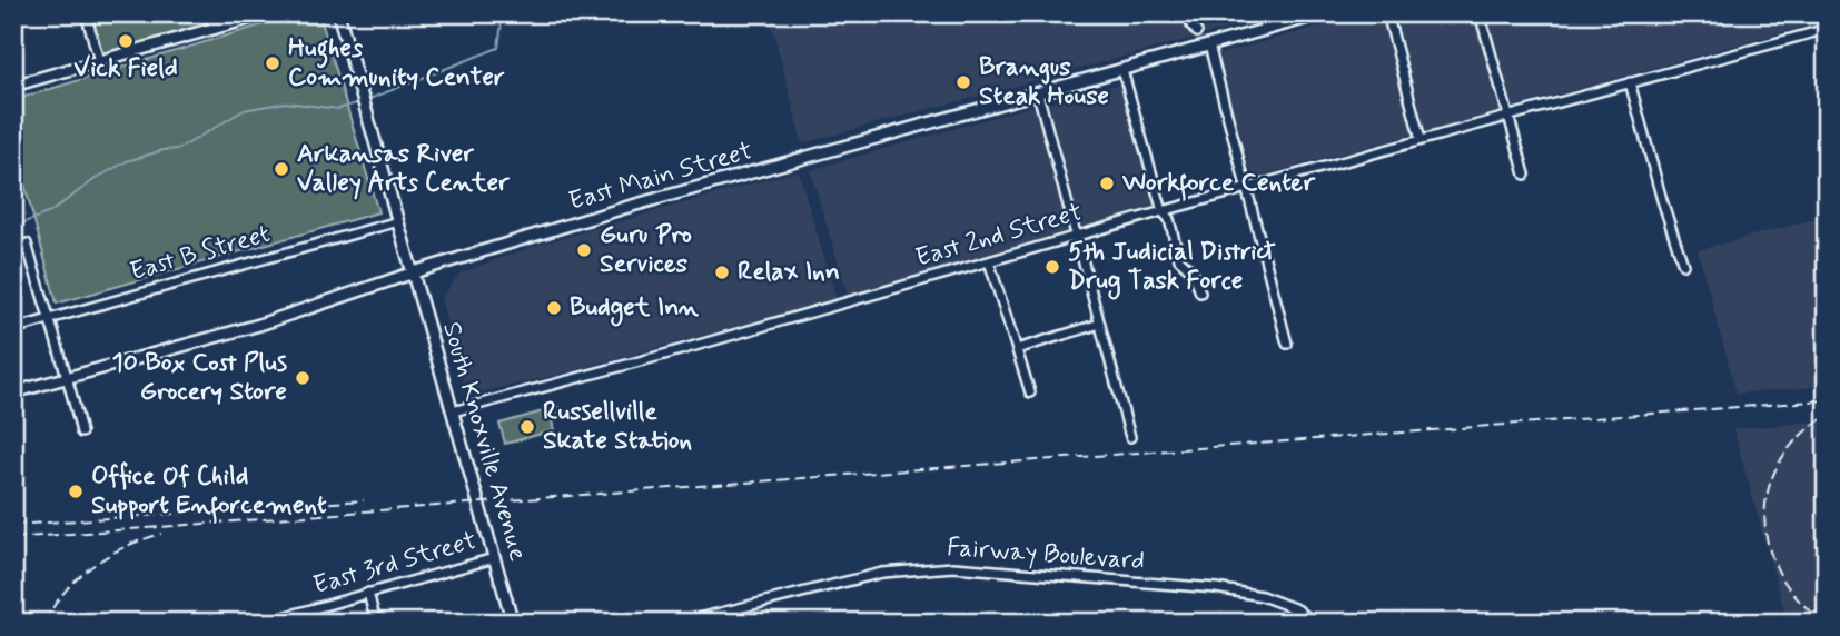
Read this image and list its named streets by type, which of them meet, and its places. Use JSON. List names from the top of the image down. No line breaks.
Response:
{"streets":{"main road":["East Main Street","South Knoxville Avenue"],"street":["East 2nd Street","East B Street","Fairway Boulevard","East 3rd Street"]},"crossings":[["East Main Street","South Knoxville Avenue"],["East 2nd Street","South Knoxville Avenue"],["East B Street","South Knoxville Avenue"],["South Knoxville Avenue","East 3rd Street"]],"places":["Vick Field","Hughes Community Center","Brangus Steak House","Arkansas River Valley Arts Center","Workforce Center","Guru Pro Services","5th Judicial District Drug Task Force","Relax Inn","Budget Inn","10 Box Cost Plus Grocery Store","Russellville Skate Station","Office Of Child Support Enforcement"]}
